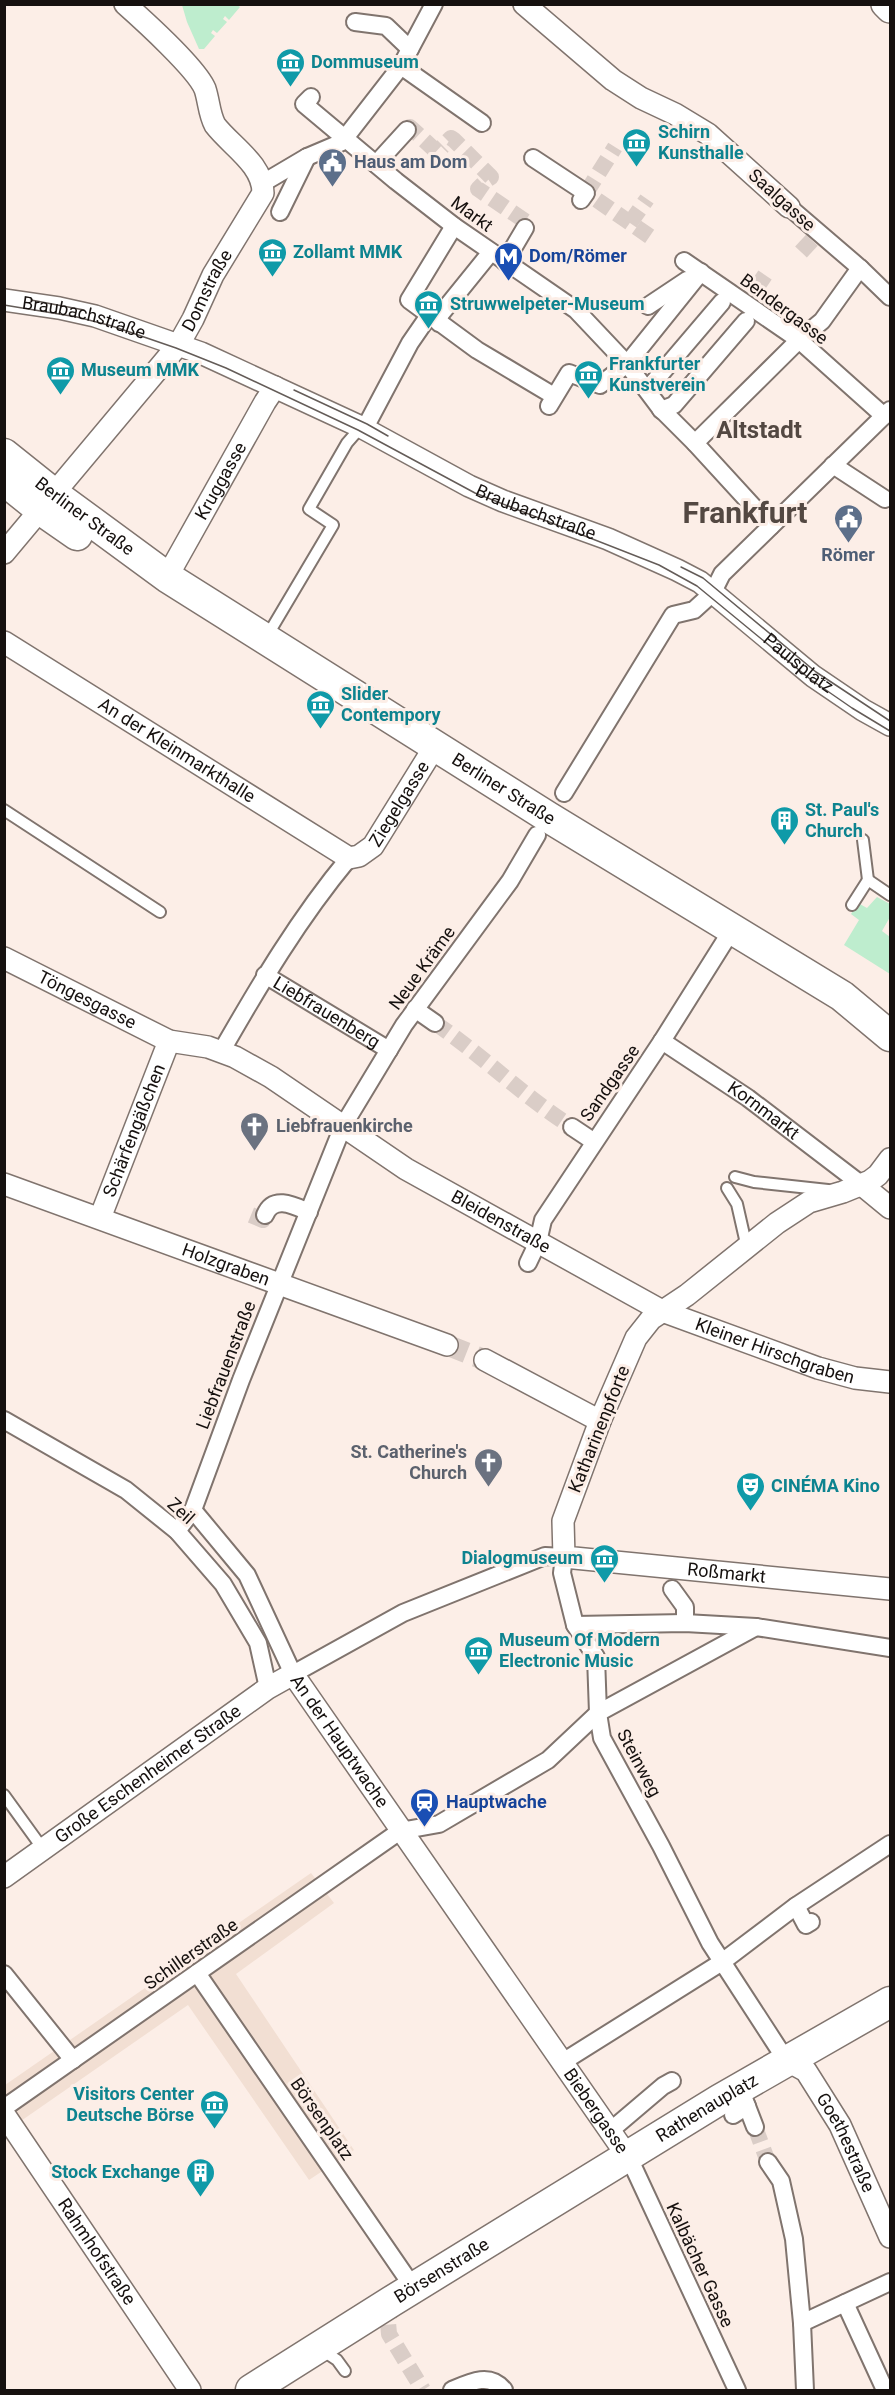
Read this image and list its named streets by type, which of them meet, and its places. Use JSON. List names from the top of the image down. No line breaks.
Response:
{"streets":{"main road":["Berliner Straße","Rathenauplatz","Börsenstraße"],"street":["Saalgasse","Markt","Domstraße","Bendergasse","Braubachstraße","Kruggasse","Paulsplatz","An der Kleinmarkthalle","Ziegelgasse","Neue Kräme","Töngesgasse","Liebfrauenberg","Sandgasse","Kornmarkt","Schärfengäßchen","Bleidenstraße","Holzgraben","Kleiner Hirschgraben","Liebfrauenstraße","Katharinenpforte","Zeil","Roßmarkt","An der Hauptwache","Steinweg","Große Eschenheimer Straße","Schillerstraße","Biebergasse","Börsenplatz","Goethestraße","Rahmhofstraße","Kalbächer Gasse"]},"crossings":[["Domstraße","Braubachstraße"],["Domstraße","Berliner Straße"],["Braubachstraße","Kruggasse"],["Braubachstraße","Paulsplatz"],["Kruggasse","Berliner Straße"],["Berliner Straße","Ziegelgasse"],["Berliner Straße","Sandgasse"],["An der Kleinmarkthalle","Ziegelgasse"],["Neue Kräme","Liebfrauenberg"],["Neue Kräme","Bleidenstraße"],["Neue Kräme","Liebfrauenstraße"],["Töngesgasse","Schärfengäßchen"],["Sandgasse","Kornmarkt"],["Sandgasse","Bleidenstraße"],["Schärfengäßchen","Holzgraben"],["Bleidenstraße","Kleiner Hirschgraben"],["Bleidenstraße","Liebfrauenstraße"],["Bleidenstraße","Katharinenpforte"],["Holzgraben","Liebfrauenstraße"],["Kleiner Hirschgraben","Katharinenpforte"],["Liebfrauenstraße","Zeil"],["Katharinenpforte","Roßmarkt"],["Katharinenpforte","An der Hauptwache"],["Katharinenpforte","Steinweg"],["Zeil","An der Hauptwache"],["Zeil","Große Eschenheimer Straße"],["Roßmarkt","An der Hauptwache"],["Roßmarkt","Steinweg"],["An der Hauptwache","Steinweg"],["An der Hauptwache","Große Eschenheimer Straße"],["An der Hauptwache","Schillerstraße"],["An der Hauptwache","Biebergasse"],["Schillerstraße","Biebergasse"],["Schillerstraße","Börsenplatz"],["Rathenauplatz","Biebergasse"],["Rathenauplatz","Goethestraße"],["Rathenauplatz","Kalbächer Gasse"],["Rathenauplatz","Börsenstraße"],["Biebergasse","Kalbächer Gasse"],["Biebergasse","Börsenstraße"],["Börsenplatz","Börsenstraße"],["Kalbächer Gasse","Börsenstraße"]],"districts":["Altstadt","Frankfurt"],"places":{"museum":["Dommuseum","Schirn Kunsthalle","Zollamt MMK","Struwwelpeter-Museum","Museum MMK","Frankfurter Kunstverein","Slider Contempory","Dialogmuseum","Museum Of Modern Electronic Music","Visitors Center Deutsche Börse"],"public building":["Haus am Dom","Römer"],"metro station":["Dom/Römer"],"building":["St. Paul's Church","Stock Exchange"],"church":["Liebfrauenkirche","St. Catherine's Church"],"theatre":["CINÉMA Kino"],"station":["Hauptwache"]}}
